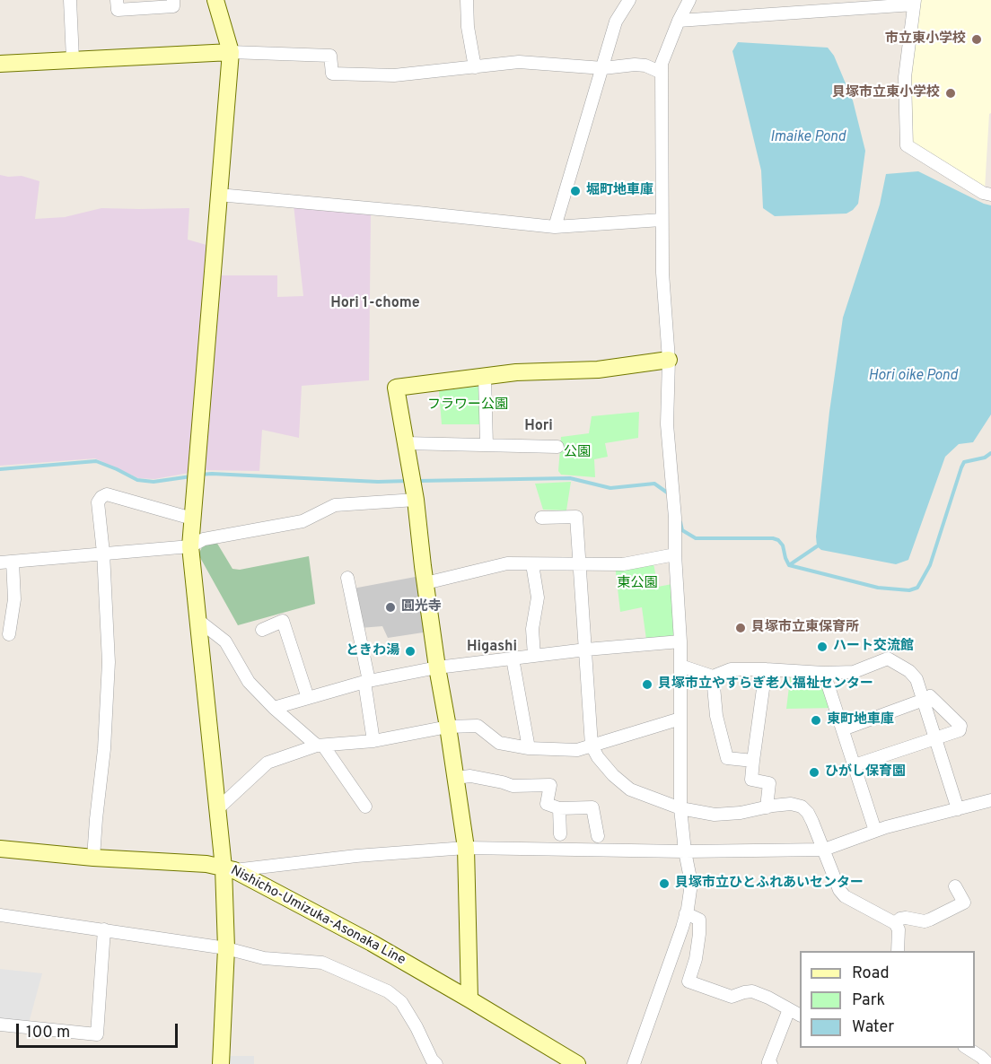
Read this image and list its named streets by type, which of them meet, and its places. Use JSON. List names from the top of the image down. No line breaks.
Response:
{"streets":{"street":["Nishicho-Umizuka-Asonaka Line"]},"districts":["Hori 1-chome","Hori","Higashi"],"water":["Imaike Pond","Hori oike Pond"],"parks":["フラワー公園","公園","東公園"],"places":["市立東小学校","貝塚市立東小学校","堀町地車庫","圓光寺","貝塚市立東保育所","ハート交流館","ときわ湯","貝塚市立やすらぎ老人福祉センター","東町地車庫","ひがし保育園","貝塚市立ひとふれあいセンター"],"legend":["Road","Park","Water"],"scale_bar":"100 m"}
